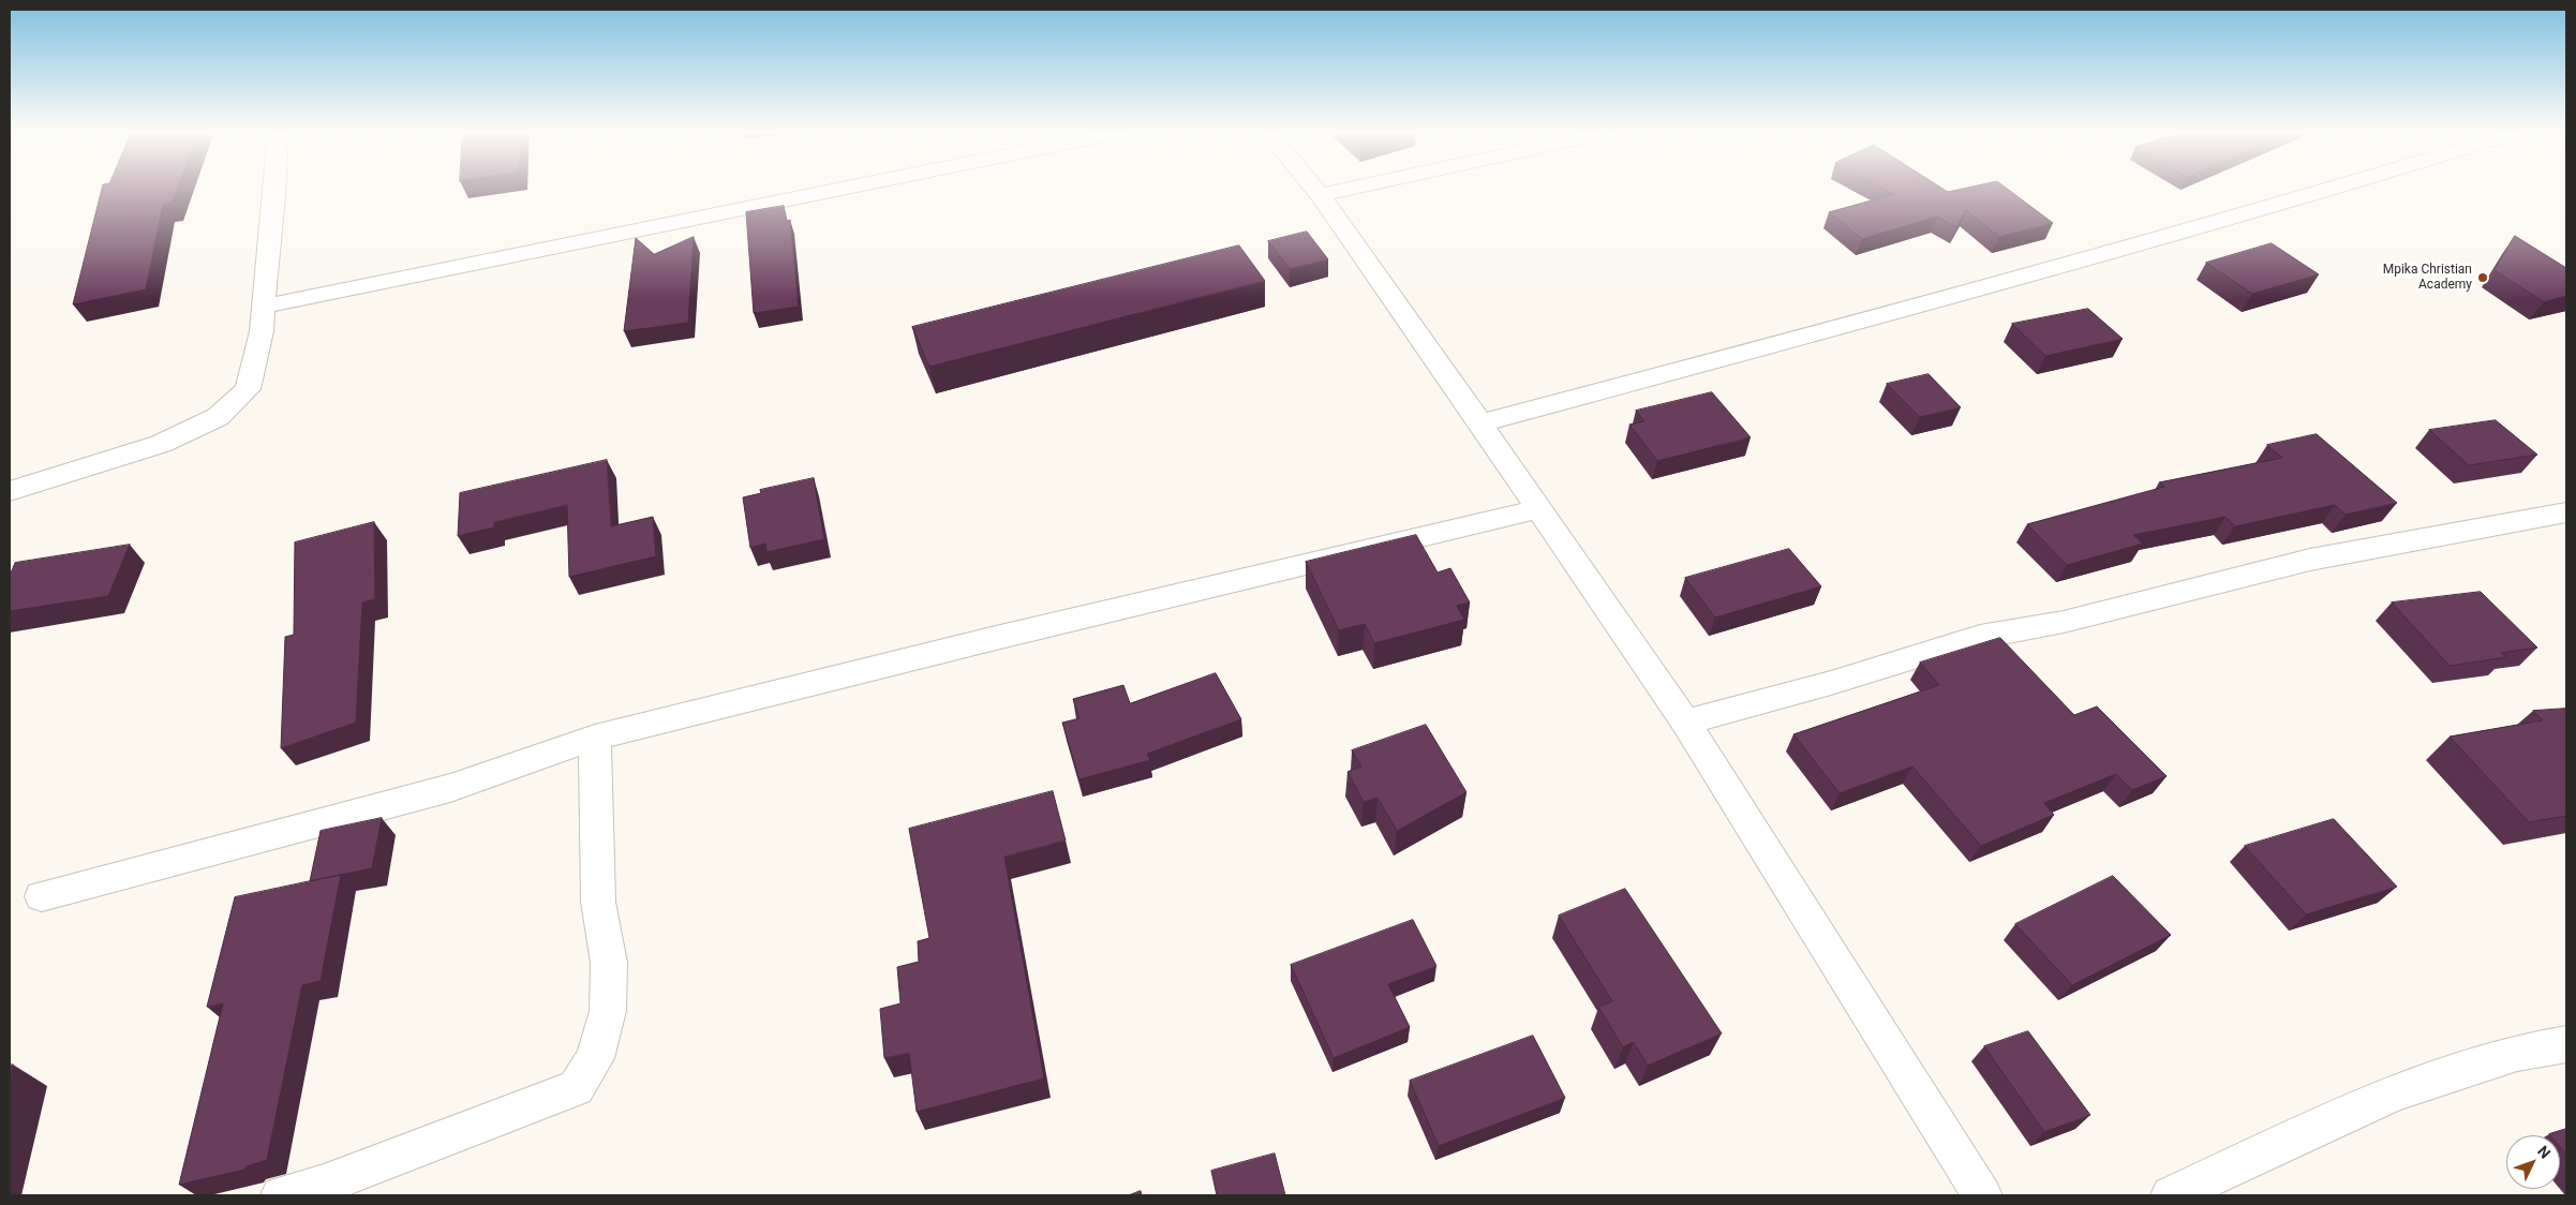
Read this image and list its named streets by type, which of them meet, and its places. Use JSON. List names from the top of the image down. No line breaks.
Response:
{"places":["Mpika Christian Academy"],"north":"top right"}
